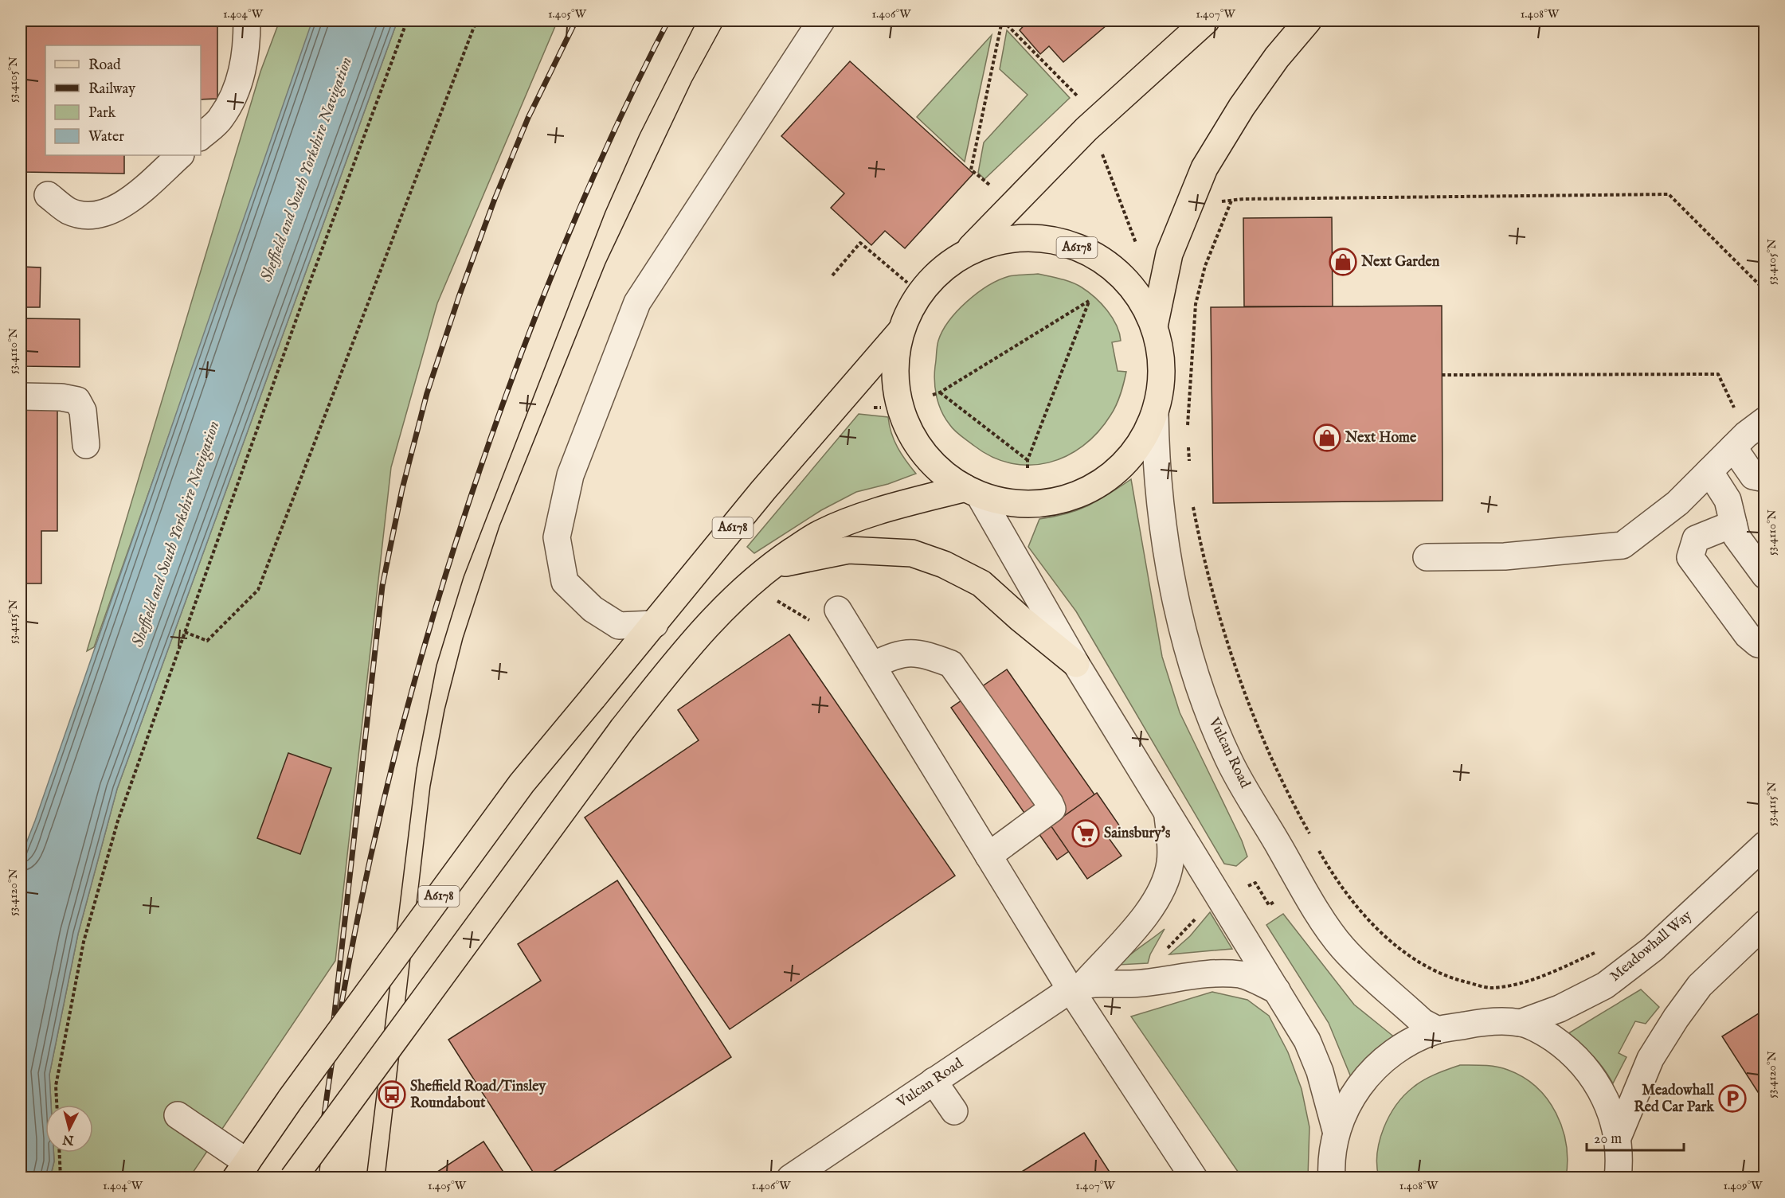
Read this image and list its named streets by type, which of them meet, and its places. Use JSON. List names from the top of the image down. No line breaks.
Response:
{"streets":{"main road":["A6178"],"street":["Vulcan Road","Meadowhall Way"]},"crossings":[["A6178","Vulcan Road"]],"water":["Sheffield and South Yorkshire Navigation"],"places":{"shop":["Next Garden","Next Home"],"supermarket":["Sainsbury's"],"bus stop":["Sheffield Road/Tinsley Roundabout"],"parking":["Meadowhall Red Car Park"]},"legend":["Road","Railway","Park","Water"],"scale_bar":"20 m","north":"bottom","coordinates":["1.404°W","1.405°W","1.406°W","1.407°W","1.408°W","53.4105°N","53.4110°N","53.4115°N","53.4120°N","1.409°W"]}
